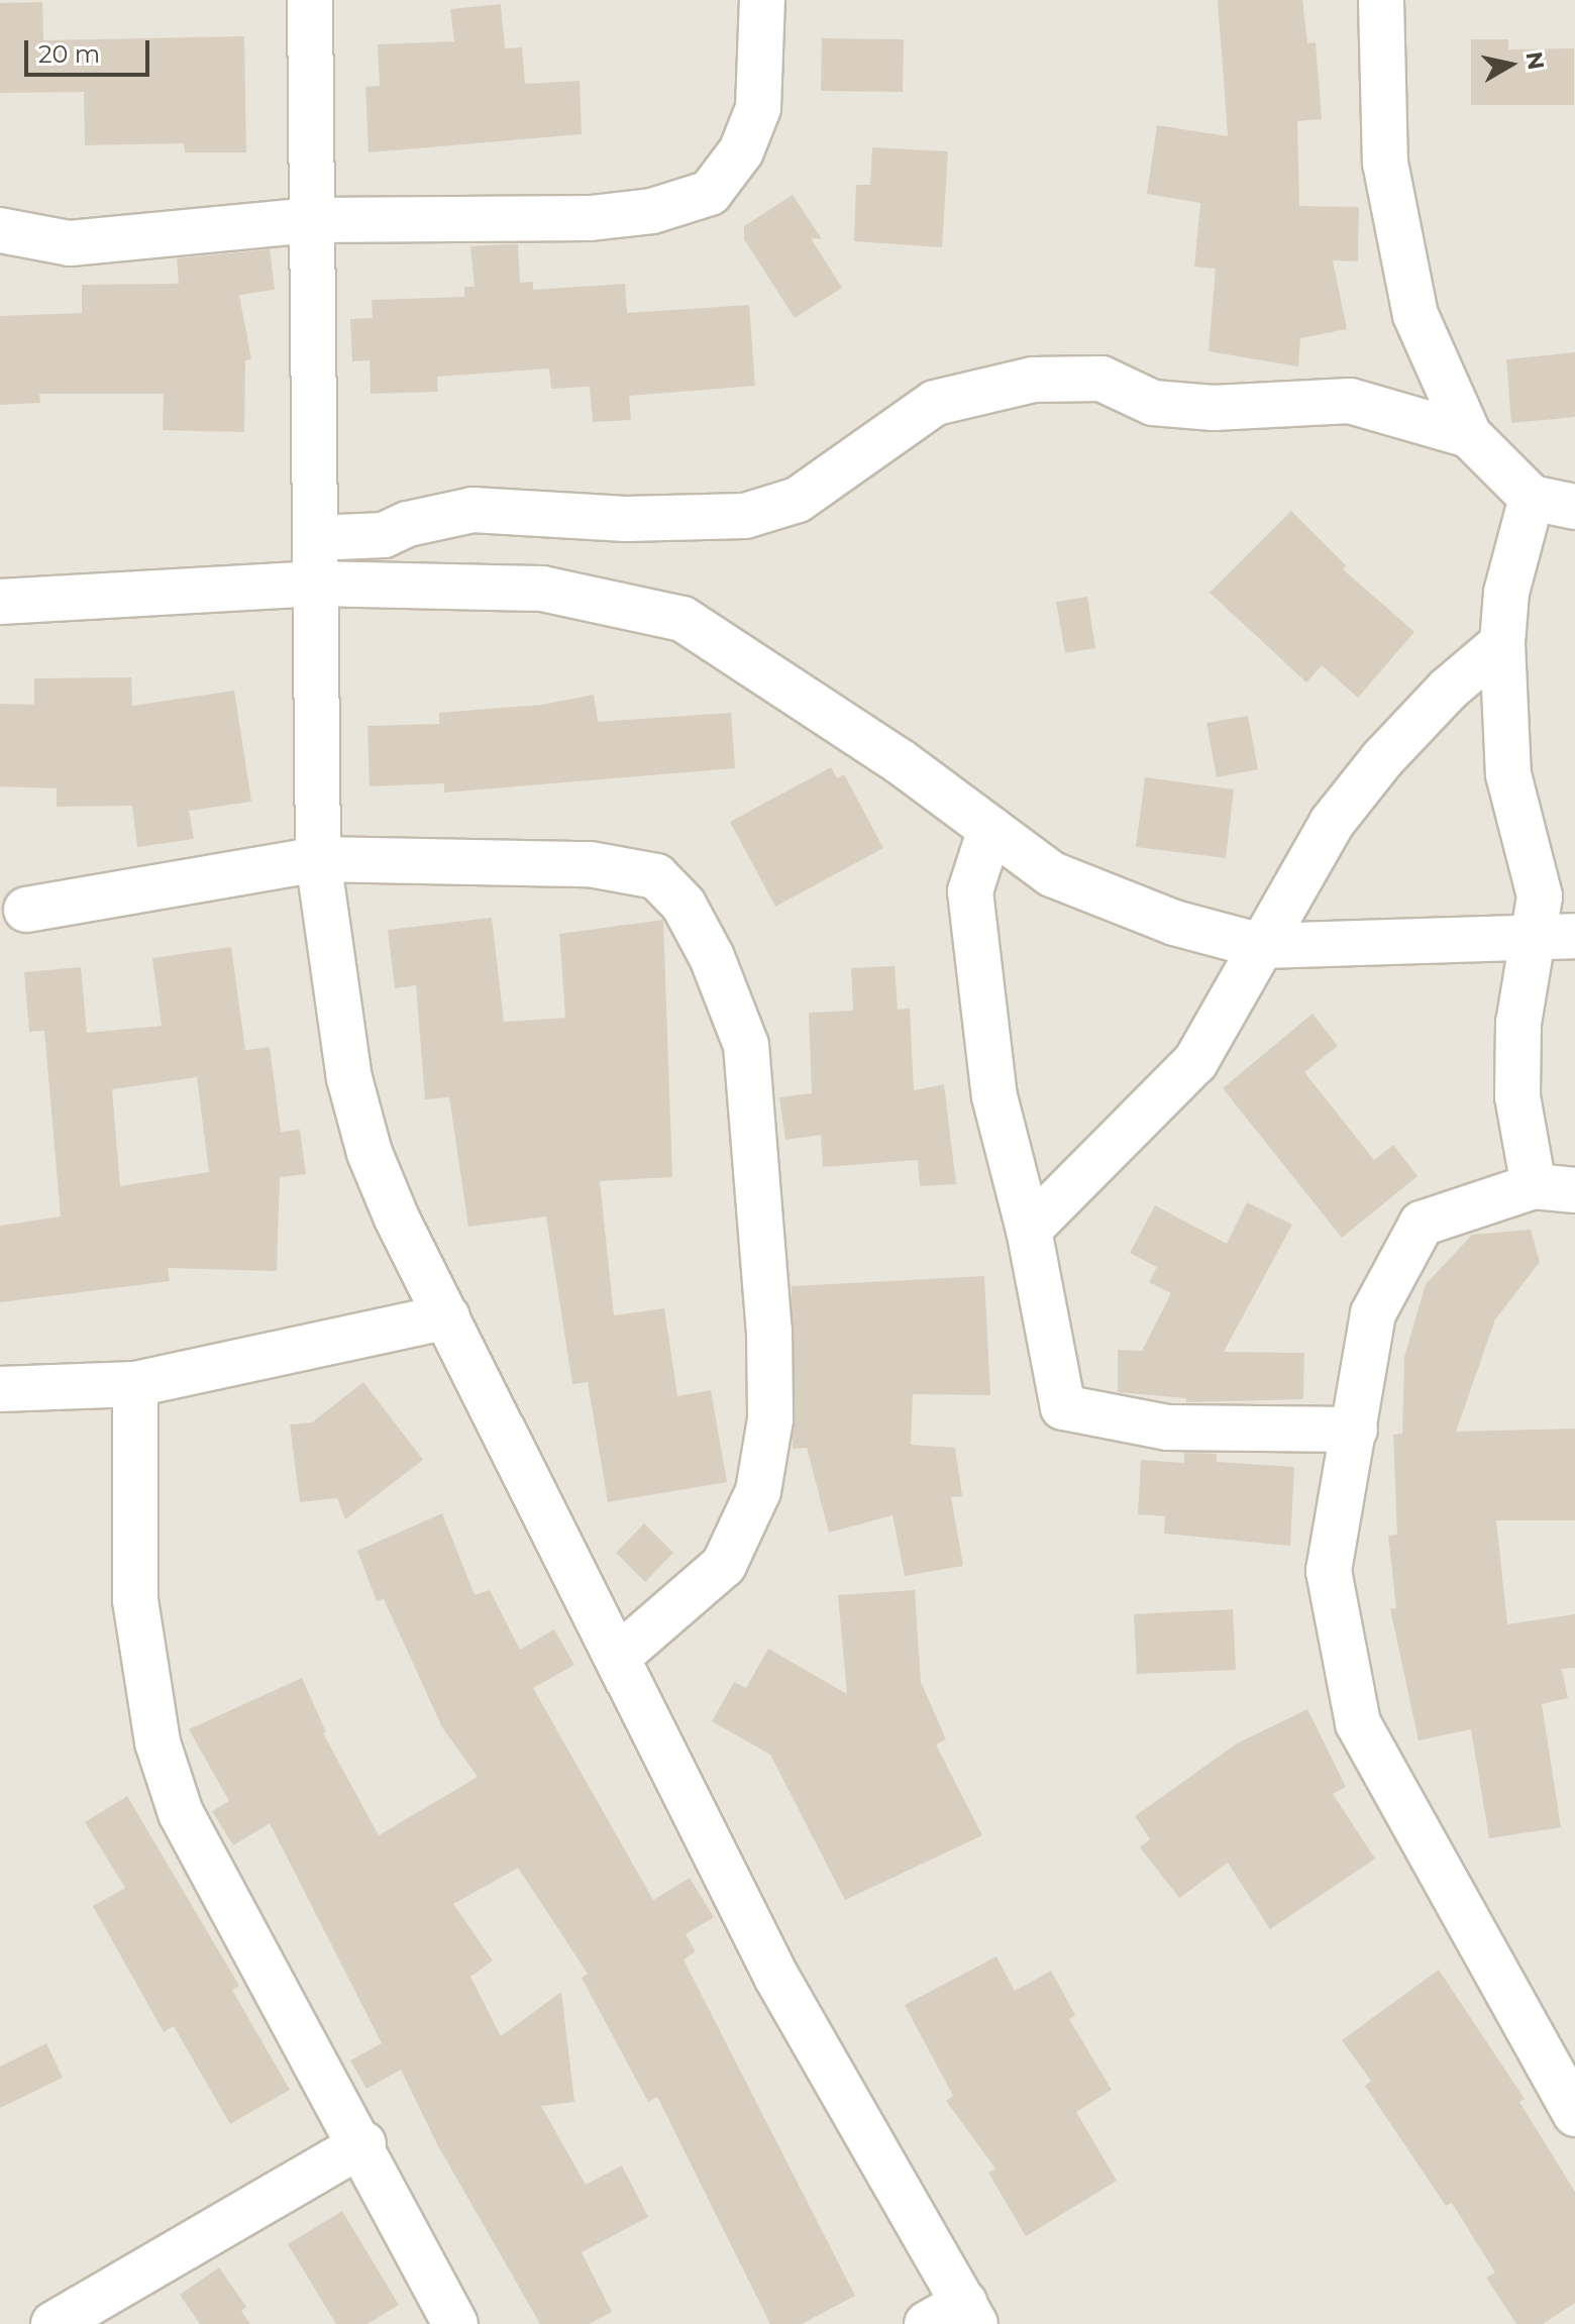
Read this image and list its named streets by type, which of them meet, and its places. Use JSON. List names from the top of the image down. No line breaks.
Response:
{"scale_bar":"20 m","north":"right"}
